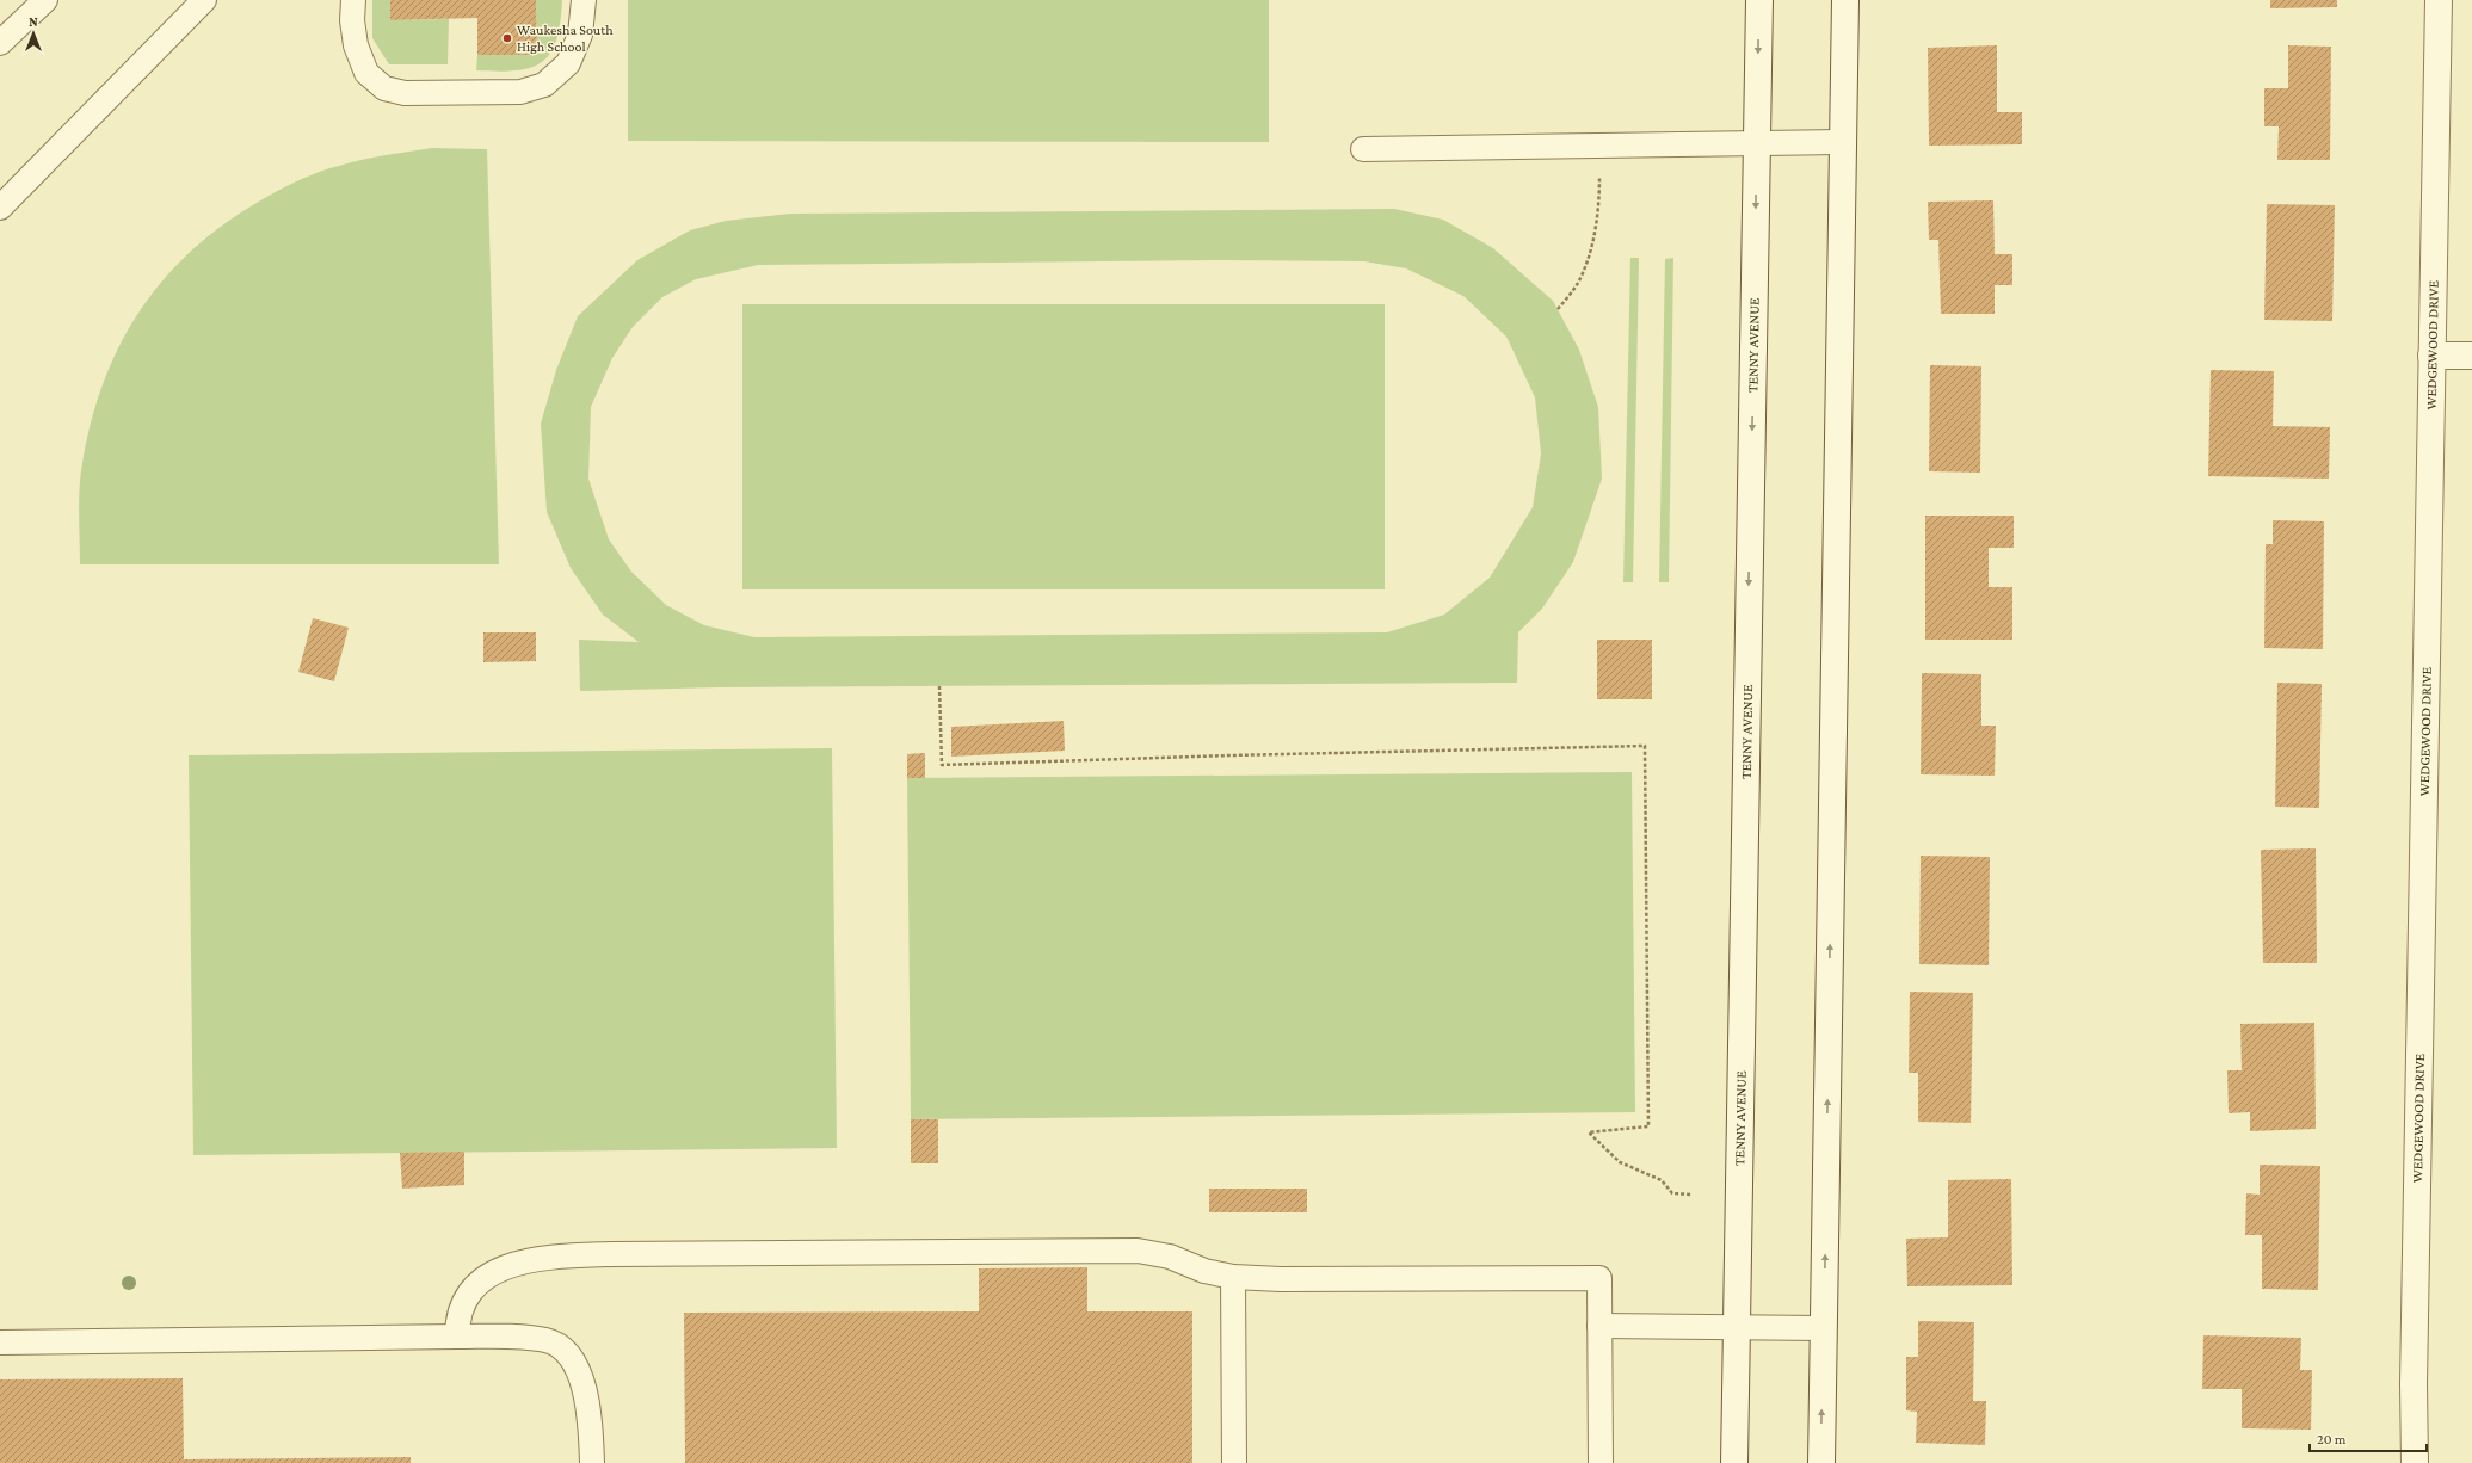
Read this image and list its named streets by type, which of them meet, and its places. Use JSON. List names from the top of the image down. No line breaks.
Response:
{"streets":{"street":["TENNY AVENUE","WEDGEWOOD DRIVE"]},"places":["Waukesha South High School"],"scale_bar":"20 m","north":"top"}
